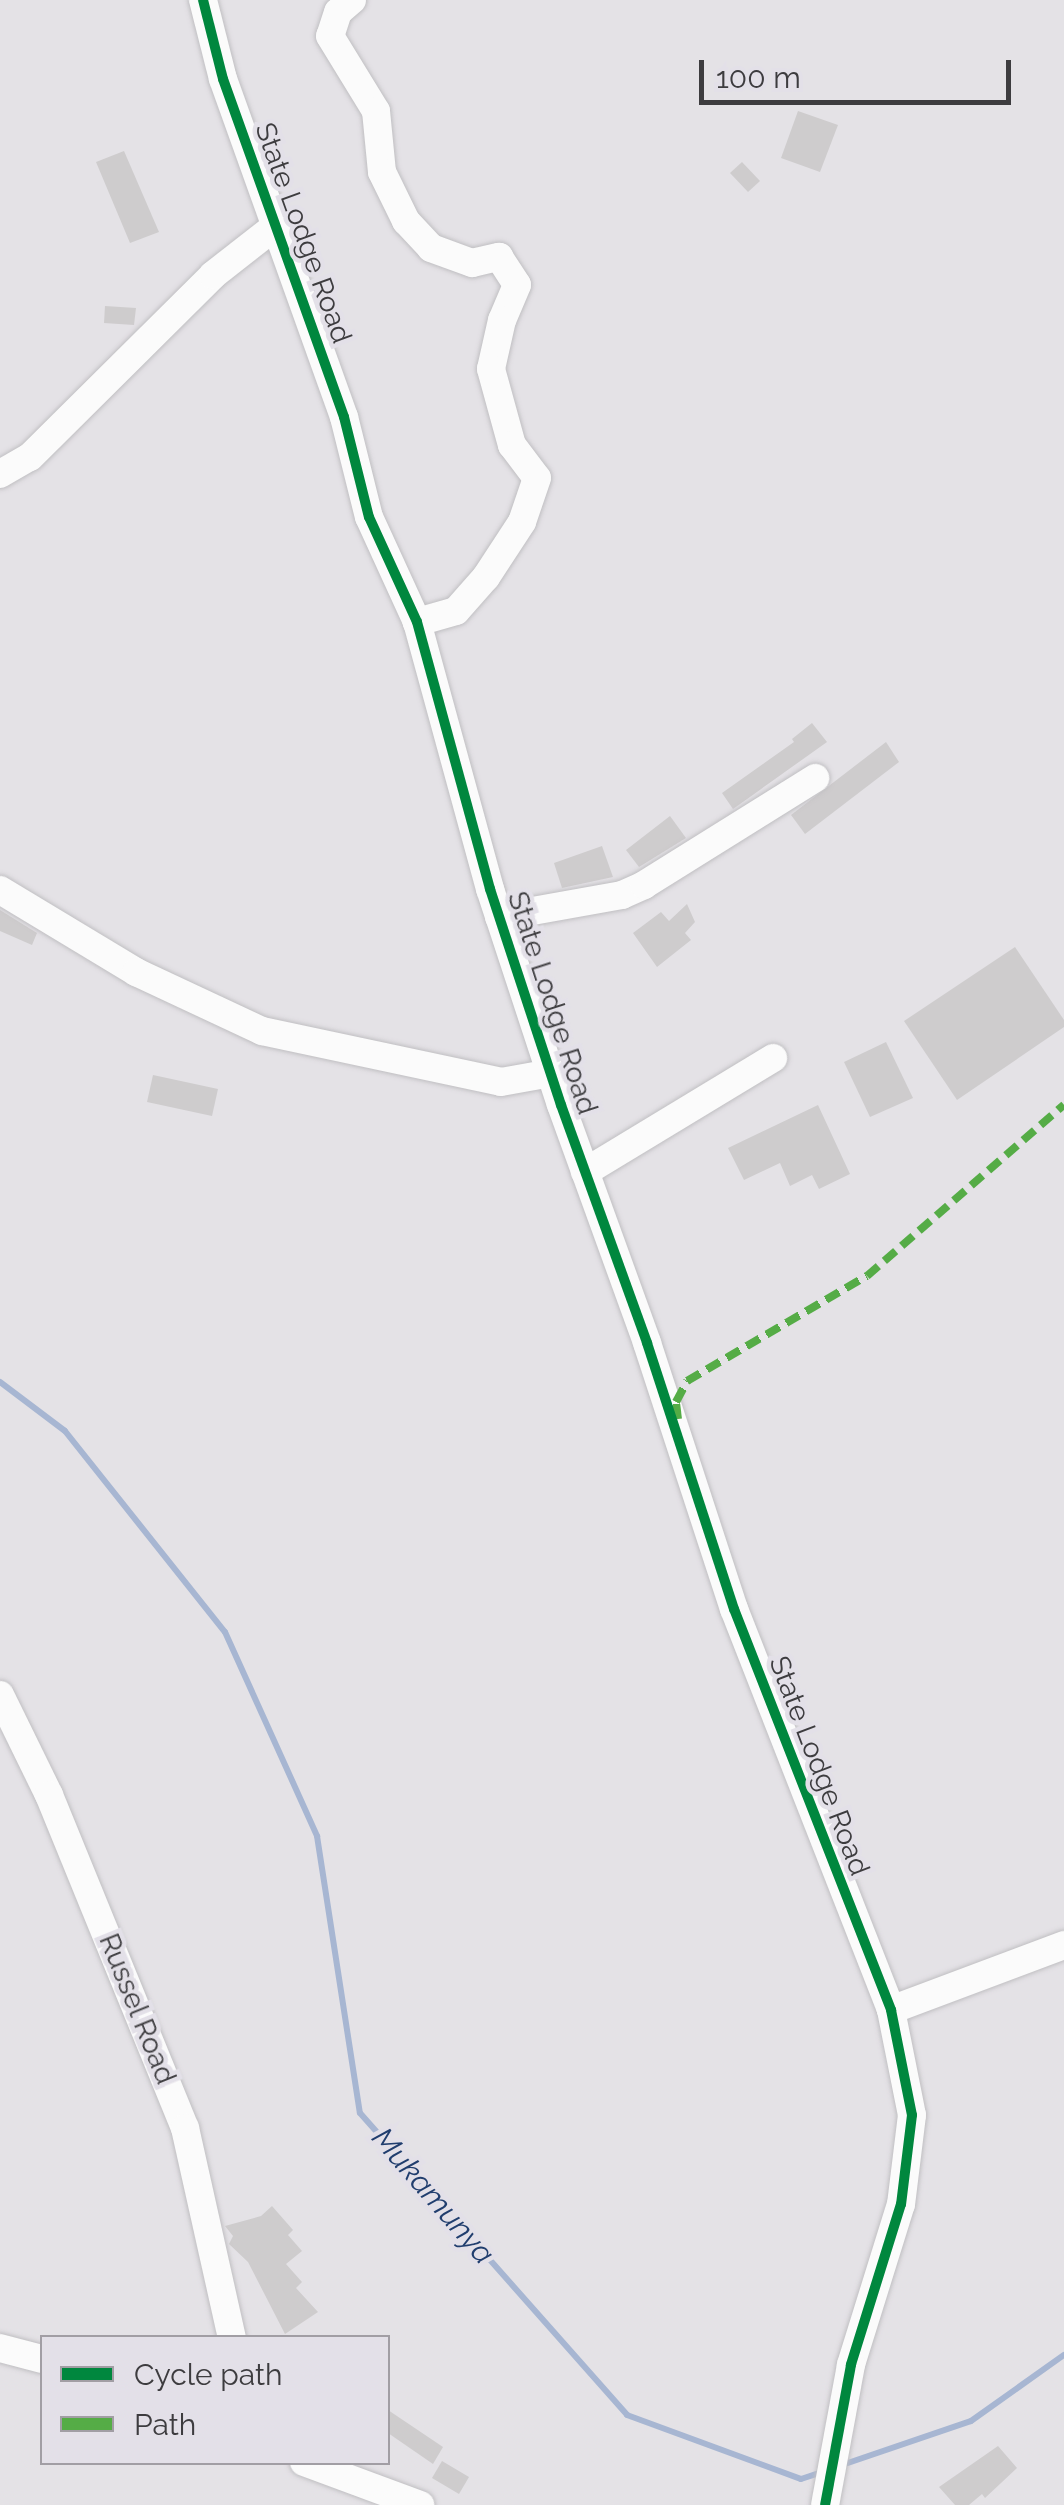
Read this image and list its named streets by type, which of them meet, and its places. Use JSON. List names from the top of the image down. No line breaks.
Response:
{"streets":{"street":["State Lodge Road","Russel Road"]},"water":["Mukamunya"],"legend":["Cycle path","Path"],"scale_bar":"100 m"}
